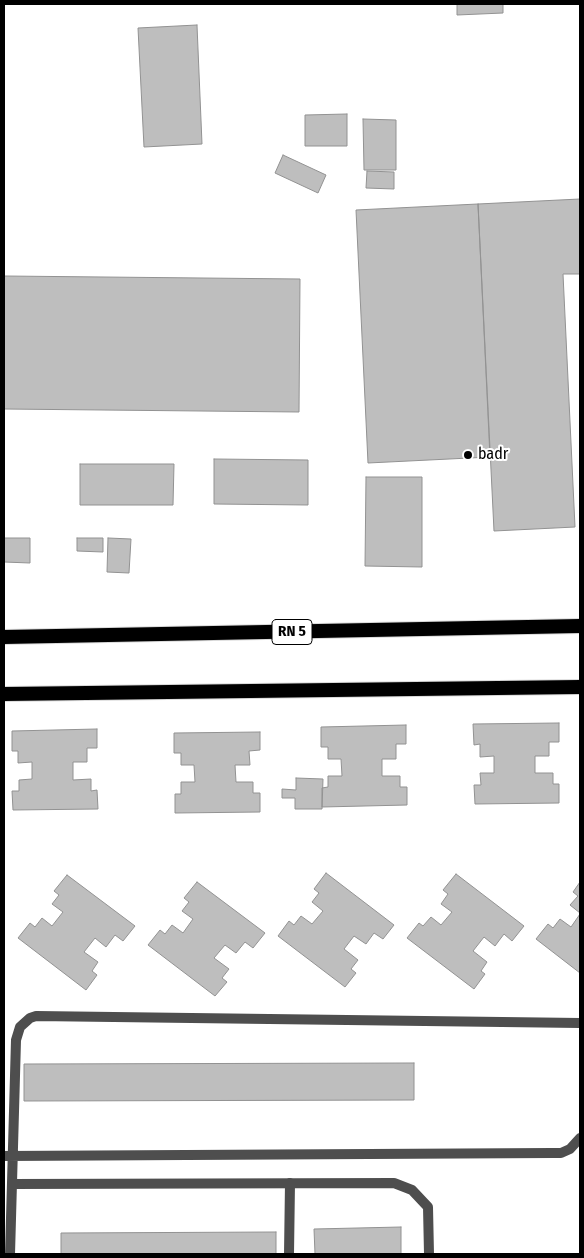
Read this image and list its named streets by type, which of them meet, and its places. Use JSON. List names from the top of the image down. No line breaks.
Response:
{"streets":{"highway":["RN 5"]},"places":["badr"]}
